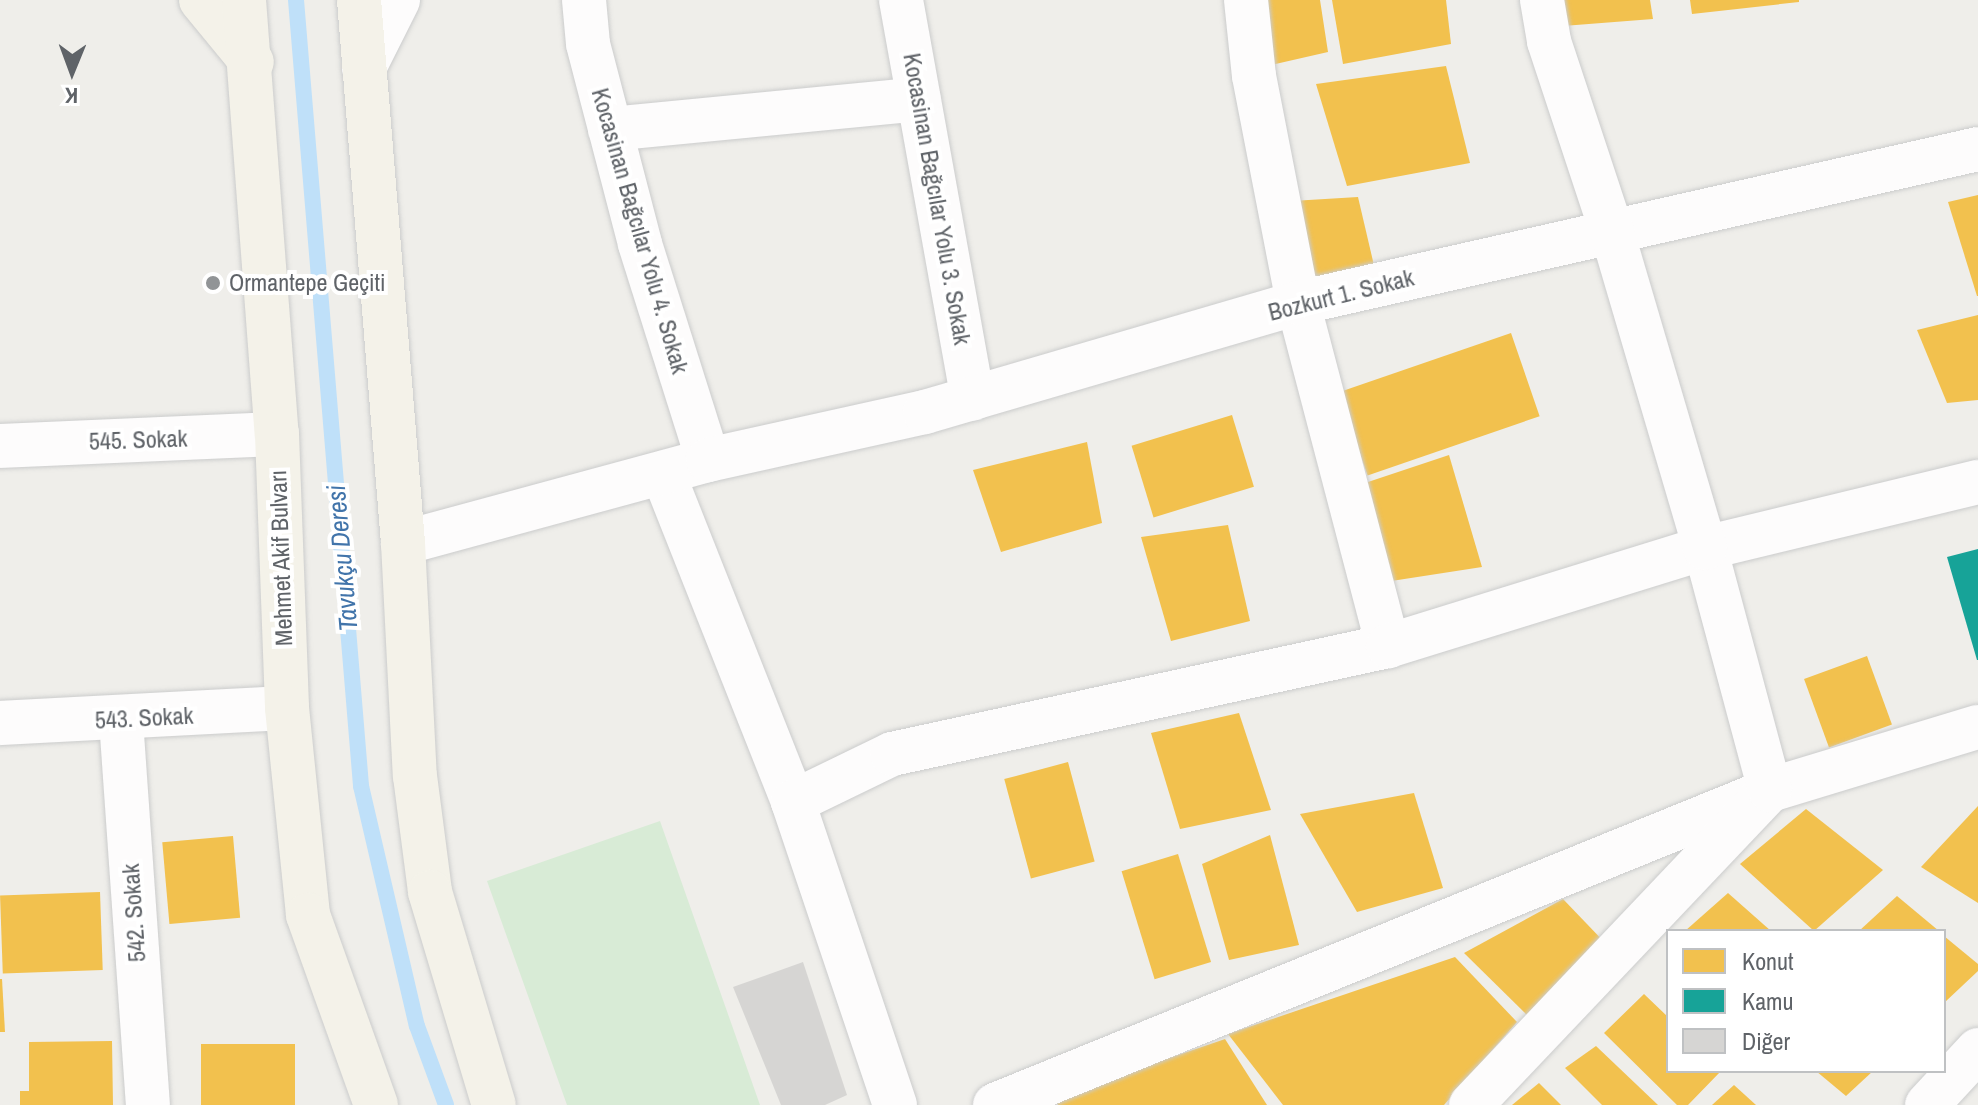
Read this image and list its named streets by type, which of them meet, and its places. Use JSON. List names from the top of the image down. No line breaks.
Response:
{"streets":{"main road":["Mehmet Akif Bulvarı"],"street":["Kocasinan Bağcılar Yolu 3. Sokak","Kocasinan Bağcılar Yolu 4. Sokak","Bozkurt 1. Sokak","545. Sokak","543. Sokak","542. Sokak"]},"crossings":[["Kocasinan Bağcılar Yolu 3. Sokak","Bozkurt 1. Sokak"],["Kocasinan Bağcılar Yolu 4. Sokak","Bozkurt 1. Sokak"],["545. Sokak","Mehmet Akif Bulvarı"],["Mehmet Akif Bulvarı","543. Sokak"],["543. Sokak","542. Sokak"]],"water":["Tavukçu Deresi"],"places":["Ormantepe Geçiti"],"legend":["Konut","Kamu","Diğer"],"north":"bottom"}
